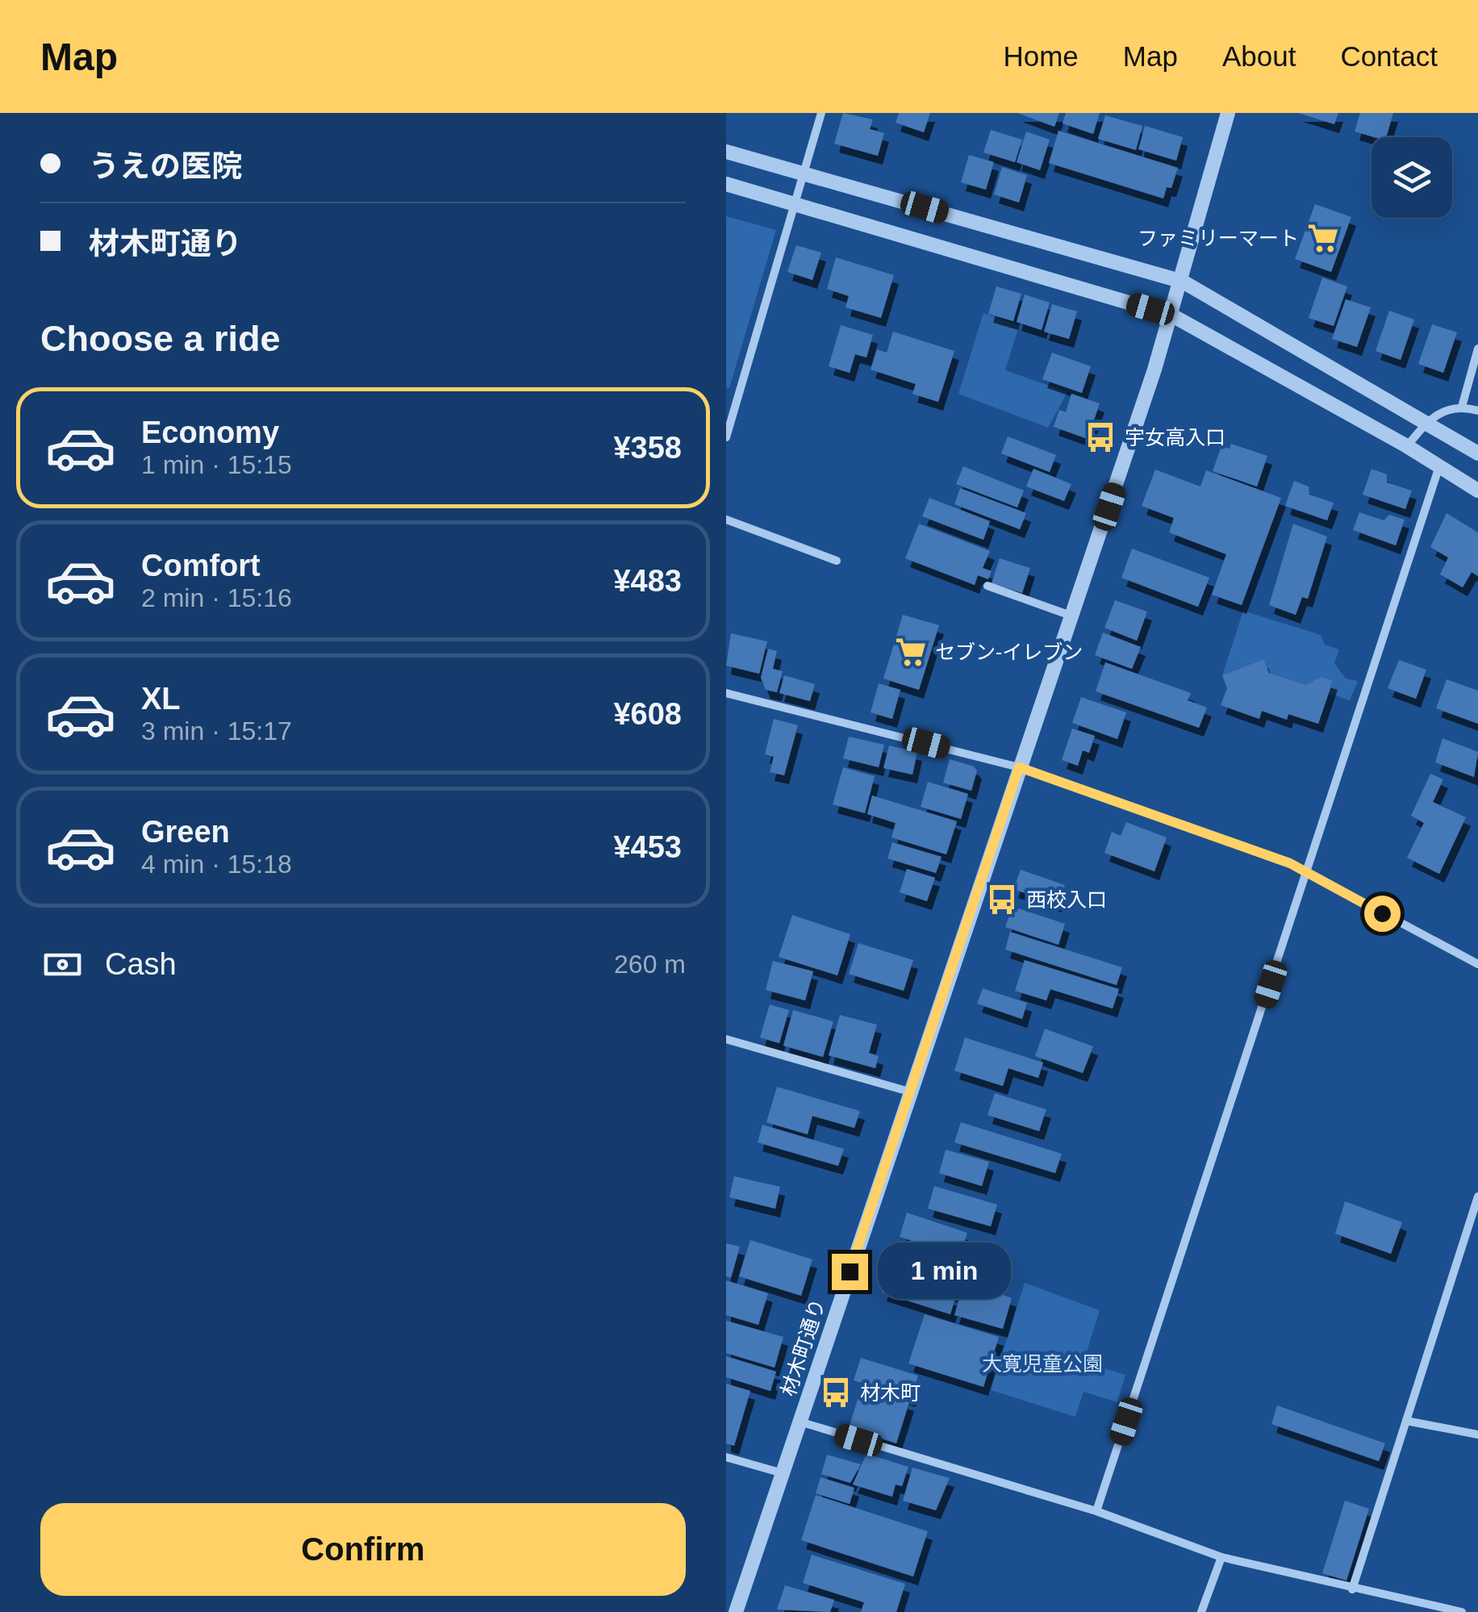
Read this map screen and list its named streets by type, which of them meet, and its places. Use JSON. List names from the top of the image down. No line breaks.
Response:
{"streets":{"street":["材木町通り"]},"parks":["大寛児童公園"],"places":{"supermarket":["ファミリーマート","セブン-イレブン"],"bus stop":["宇女高入口","西校入口","材木町"]},"page":{"header":"Map","nav":["Home","Map","About","Contact"],"banner":["うえの医院","材木町通り"],"heading":"Choose a ride","list":[{"name":"Economy","note":"1 min · 15:15","value":"¥358"},{"name":"Comfort","note":"2 min · 15:16","value":"¥483"},{"name":"XL","note":"3 min · 15:17","value":"¥608"},{"name":"Green","note":"4 min · 15:18","value":"¥453"}],"pay":["Cash","260 m"],"bubble":"1 min","buttons":"Confirm"}}
